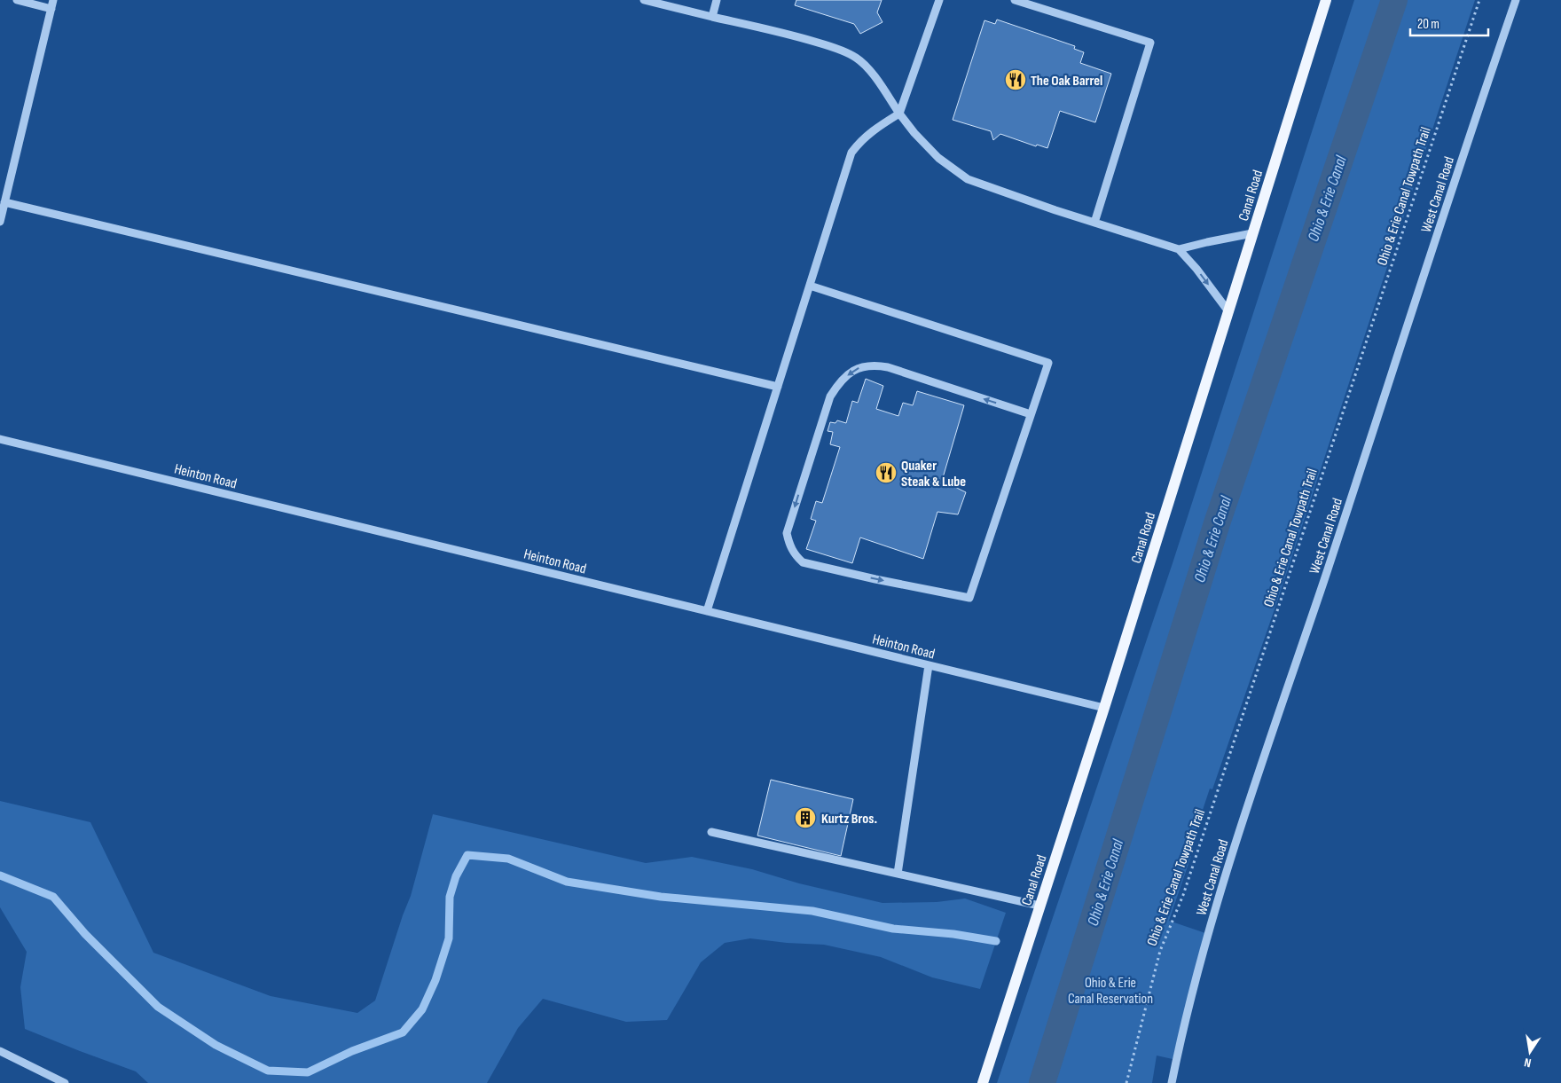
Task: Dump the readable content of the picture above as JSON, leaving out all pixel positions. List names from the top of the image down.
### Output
{
  "streets": {
    "main road": ["Canal Road"],
    "street": ["West Canal Road", "Heinton Road"],
    "path": ["Ohio & Erie Canal Towpath Trail"]
  },
  "crossings": [
    ["Canal Road", "Heinton Road"]
  ],
  "water": ["Ohio & Erie Canal"],
  "parks": ["Ohio & Erie Canal Reservation"],
  "places": {
    "restaurant": ["The Oak Barrel", "Quaker Steak & Lube"],
    "building": ["Kurtz Bros."]
  },
  "scale_bar": "20 m",
  "north": "bottom"
}
